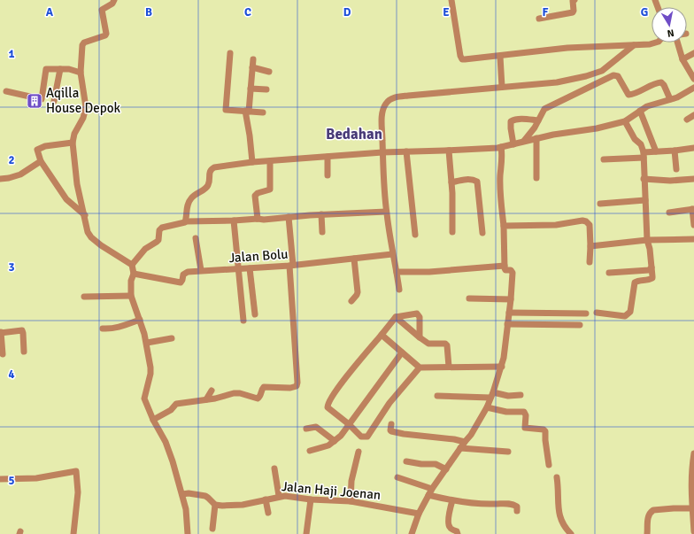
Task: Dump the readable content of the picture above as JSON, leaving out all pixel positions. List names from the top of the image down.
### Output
{
  "streets": {
    "street": ["Jalan Bolu", "Jalan Haji Joenan"]
  },
  "districts": ["Bedahan"],
  "places": {
    "building": ["Aqilla House Depok"]
  },
  "north": "bottom",
  "grid": {
    "columns": [
      "A",
      "B",
      "C",
      "D",
      "E",
      "F",
      "G"
    ],
    "rows": [
      "1",
      "2",
      "3",
      "4",
      "5"
    ]
  }
}
